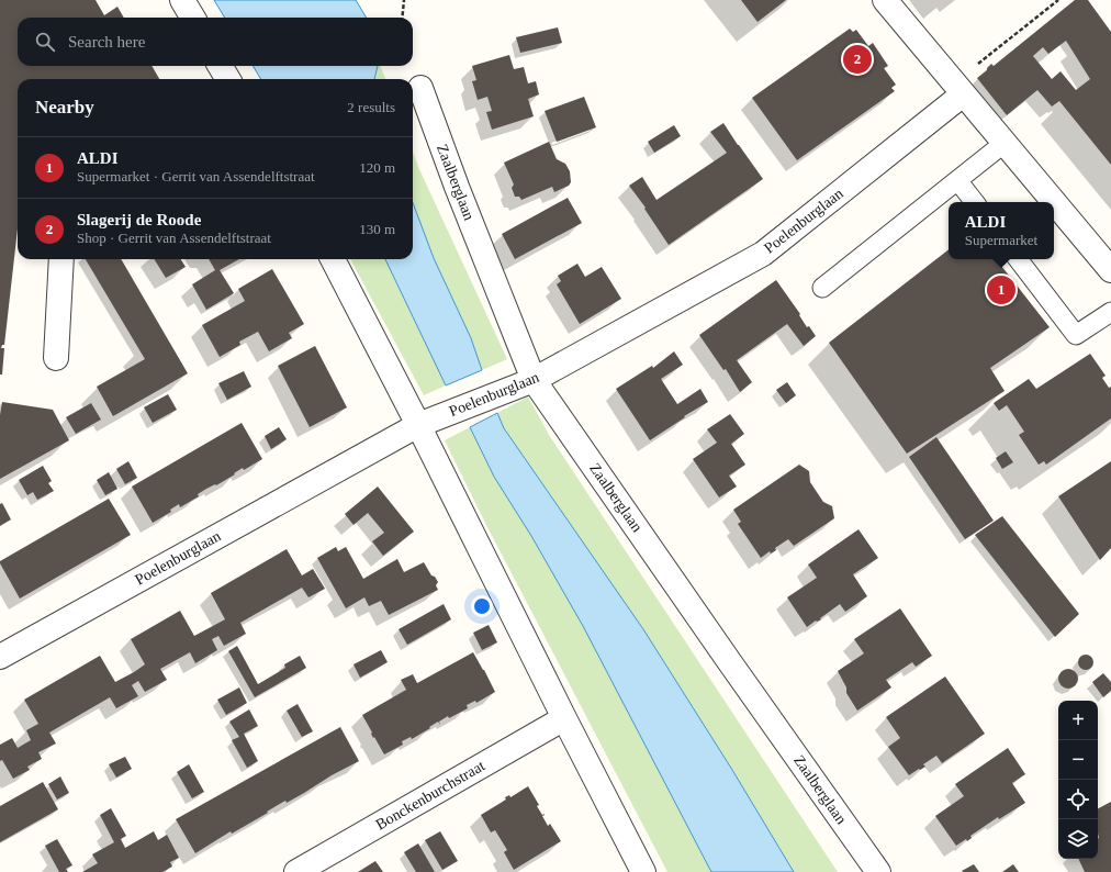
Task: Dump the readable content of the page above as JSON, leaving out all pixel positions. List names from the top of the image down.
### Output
{
  "streets": {
    "street": ["Zaalberglaan", "Poelenburglaan", "Bonckenburchstraat"]
  },
  "crossings": [
    ["Zaalberglaan", "Poelenburglaan"]
  ],
  "page": {
    "search": "Search here",
    "pins": ["2", "1"],
    "heading": ["Nearby", "2 results"],
    "list": [
      {
        "mark": "1",
        "name": "ALDI",
        "note": "Supermarket · Gerrit van Assendelftstraat",
        "value": "120 m"
      },
      {
        "mark": "2",
        "name": "Slagerij de Roode",
        "note": "Shop · Gerrit van Assendelftstraat",
        "value": "130 m"
      }
    ],
    "popup": ["ALDI", "Supermarket"],
    "map_buttons": ["+", "−"]
  }
}
